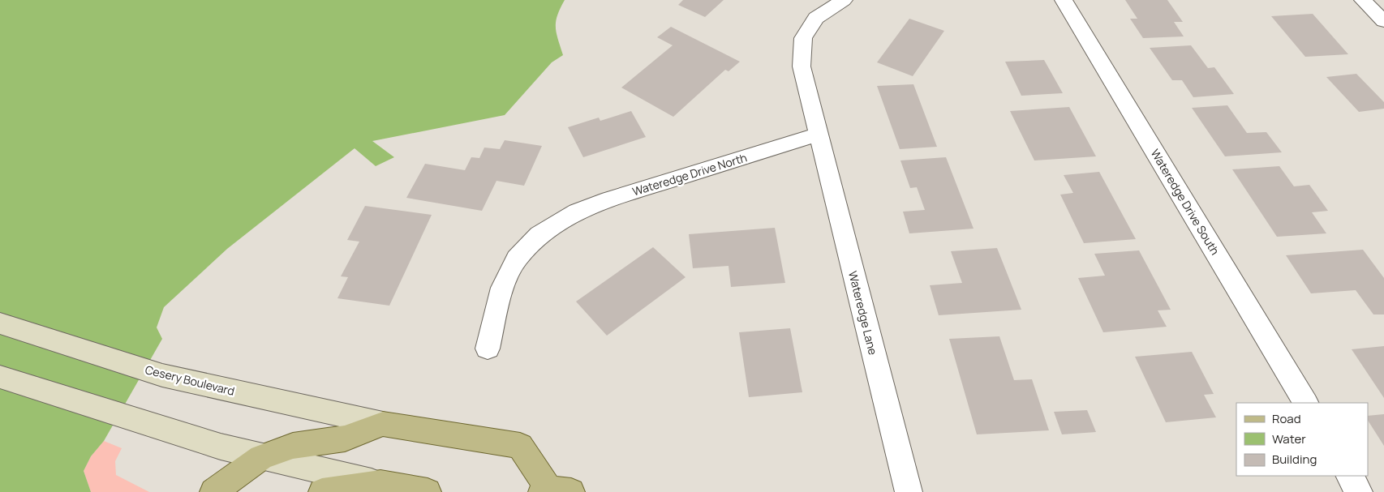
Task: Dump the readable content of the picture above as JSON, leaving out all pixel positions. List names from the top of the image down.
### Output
{
  "streets": {
    "main road": ["Cesery Boulevard"],
    "street": ["Wateredge Drive North", "Wateredge Drive South", "Wateredge Lane"]
  },
  "crossings": [
    ["Wateredge Drive North", "Wateredge Lane"]
  ],
  "legend": ["Road", "Water", "Building"]
}
